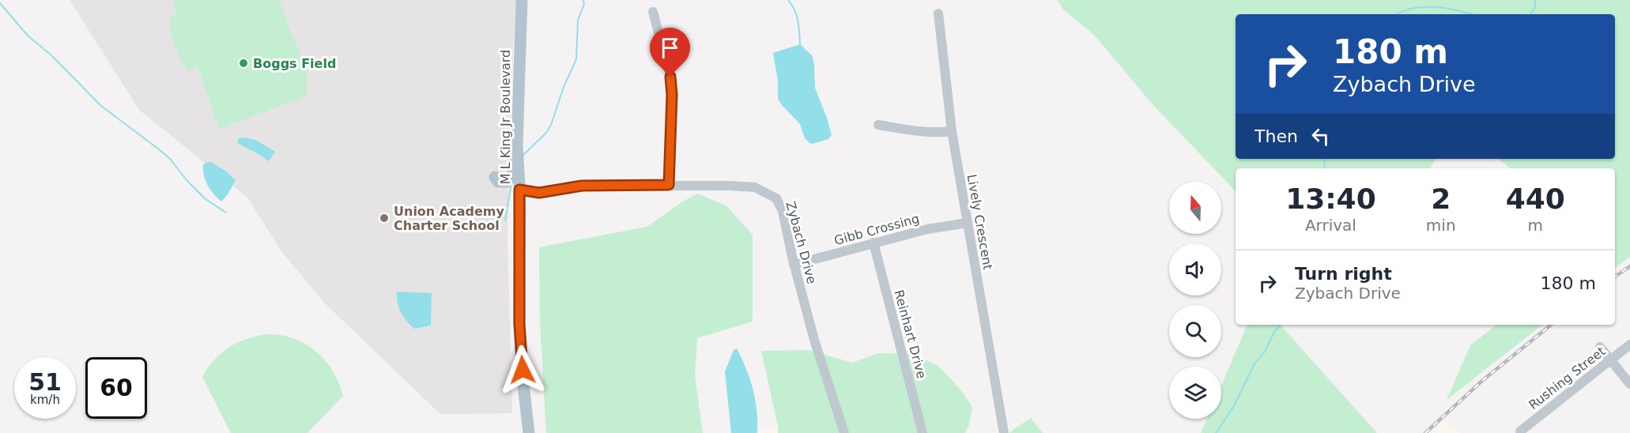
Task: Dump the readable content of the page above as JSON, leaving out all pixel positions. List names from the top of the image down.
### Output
{
  "streets": {
    "main road": ["M L King Jr Boulevard"],
    "street": [
      "Lively Crescent",
      "Gibb Crossing",
      "Zybach Drive",
      "Reinhart Drive",
      "Rushing Street"
    ]
  },
  "crossings": [
    ["M L King Jr Boulevard", "Zybach Drive"],
    ["Lively Crescent", "Gibb Crossing"],
    ["Gibb Crossing", "Zybach Drive"],
    ["Gibb Crossing", "Reinhart Drive"]
  ],
  "places": ["Boggs Field", "Union Academy Charter School"],
  "north": "top",
  "page": {
    "turn": ["180 m", "Zybach Drive"],
    "then": "Then",
    "eta": [
      "13:40",
      "Arrival",
      "2",
      "min",
      "440",
      "m"
    ],
    "list": [
      {
        "name": "Turn right",
        "note": "Zybach Drive",
        "value": "180 m"
      }
    ],
    "speed": "51 km/h",
    "limit": "60"
  }
}
